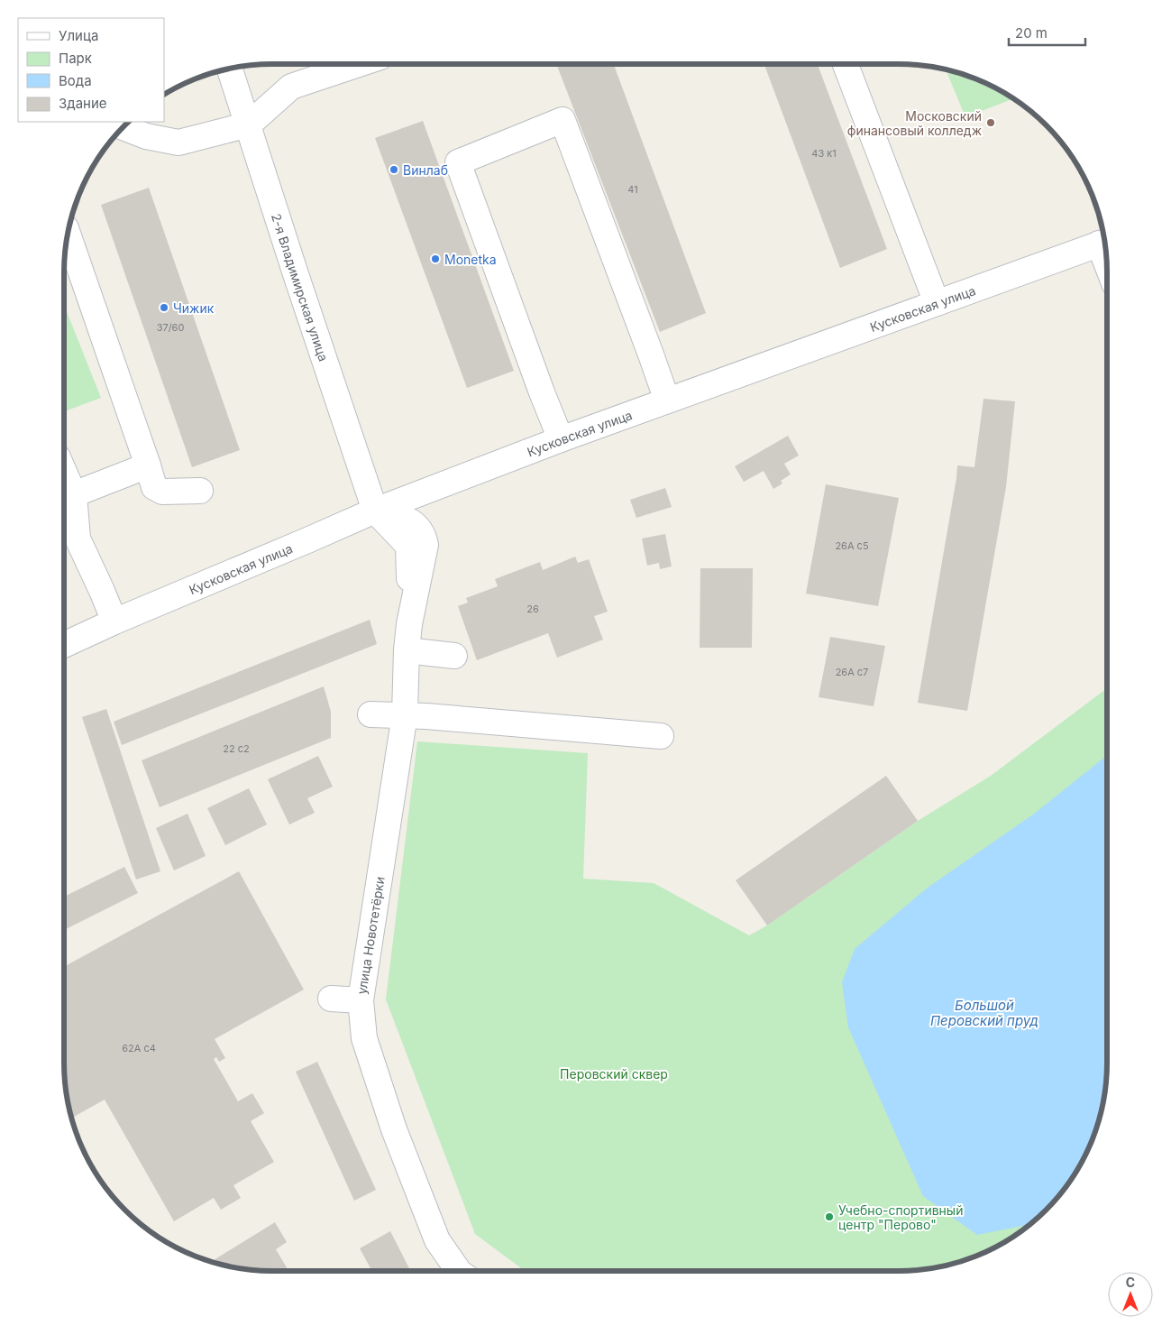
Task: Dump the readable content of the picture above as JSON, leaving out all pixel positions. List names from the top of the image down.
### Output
{
  "streets": {
    "street": ["2-я Владимирская улица", "Кусковская улица", "улица Новотетёрки"]
  },
  "crossings": [
    ["2-я Владимирская улица", "Кусковская улица"],
    ["2-я Владимирская улица", "улица Новотетёрки"],
    ["Кусковская улица", "улица Новотетёрки"]
  ],
  "water": ["Большой Перовский пруд"],
  "parks": ["Перовский сквер"],
  "places": [
    "Московский финансовый колледж",
    "Винлаб",
    "Monetka",
    "Чижик",
    "Учебно-спортивный центр \"Перово\""
  ],
  "house_numbers": [
    "43 к1",
    "41",
    "37/60",
    "26А с5",
    "26",
    "26А с7",
    "22 с2",
    "62А с4"
  ],
  "legend": [
    "Улица",
    "Парк",
    "Вода",
    "Здание"
  ],
  "scale_bar": "20 m",
  "north": "top"
}
